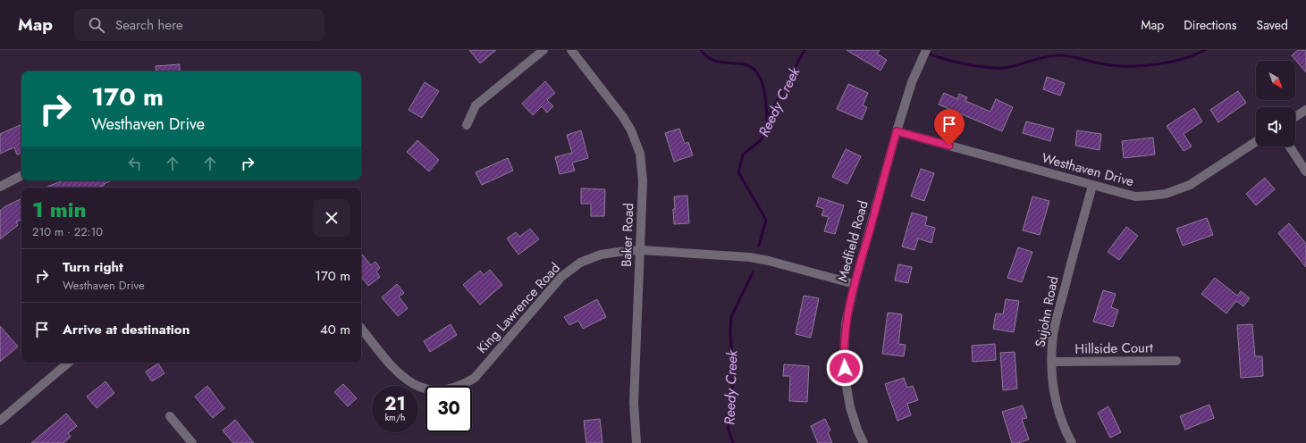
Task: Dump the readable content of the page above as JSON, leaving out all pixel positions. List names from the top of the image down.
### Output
{
  "streets": {
    "street": [
      "Westhaven Drive",
      "Baker Road",
      "Medfield Road",
      "King Lawrence Road",
      "Sujohn Road",
      "Hillside Court"
    ]
  },
  "crossings": [
    ["Westhaven Drive", "Medfield Road"],
    ["Westhaven Drive", "Sujohn Road"],
    ["Baker Road", "King Lawrence Road"],
    ["Medfield Road", "King Lawrence Road"],
    ["Sujohn Road", "Hillside Court"]
  ],
  "water": ["Reedy Creek"],
  "north": "bottom right",
  "page": {
    "header": "Map",
    "search": "Search here",
    "nav": ["Map", "Directions", "Saved"],
    "turn": ["170 m", "Westhaven Drive"],
    "heading": ["1 min", "210 m · 22:10"],
    "list": [
      {
        "name": "Turn right",
        "note": "Westhaven Drive",
        "value": "170 m"
      },
      {
        "name": "Arrive at destination",
        "value": "40 m"
      }
    ],
    "speed": "21 km/h",
    "limit": "30"
  }
}
